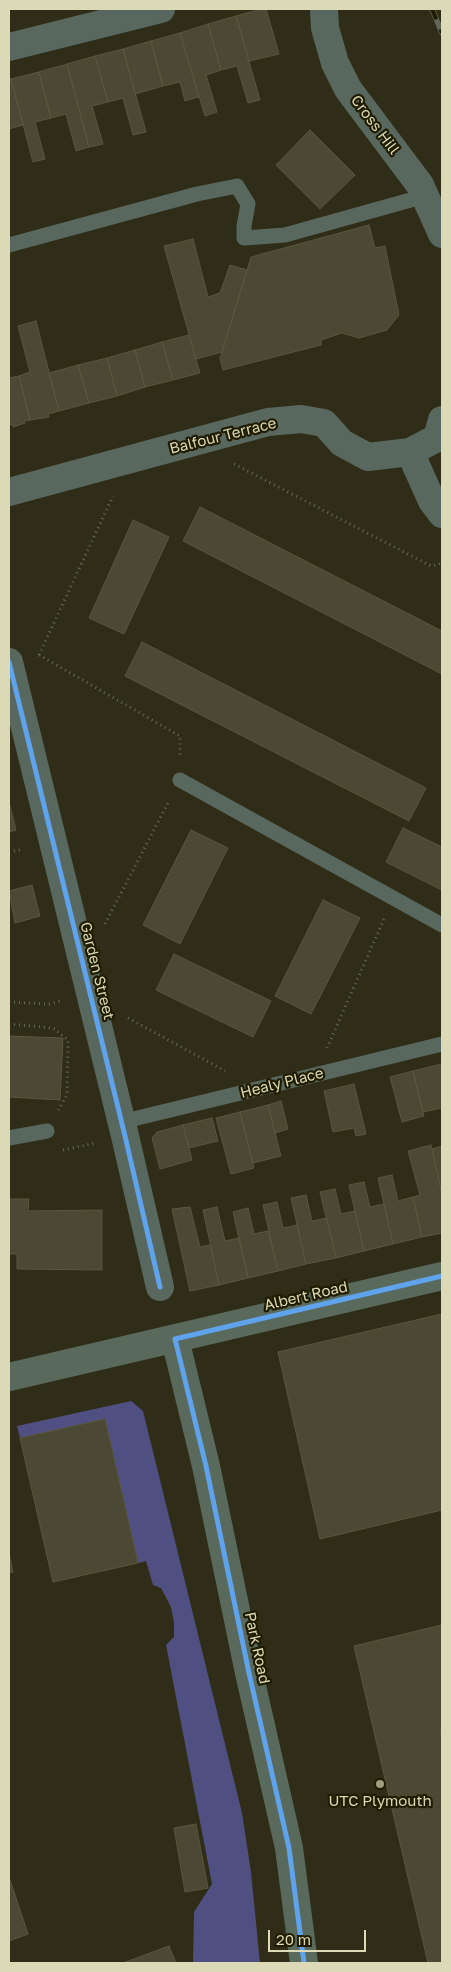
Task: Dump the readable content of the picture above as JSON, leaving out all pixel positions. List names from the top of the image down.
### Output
{
  "streets": {
    "main road": ["Albert Road", "Park Road"],
    "street": ["Cross Hill", "Balfour Terrace", "Garden Street"],
    "lane": ["Healy Place"]
  },
  "crossings": [
    ["Garden Street", "Healy Place"],
    ["Albert Road", "Park Road"]
  ],
  "places": ["UTC Plymouth"],
  "scale_bar": "20 m"
}
